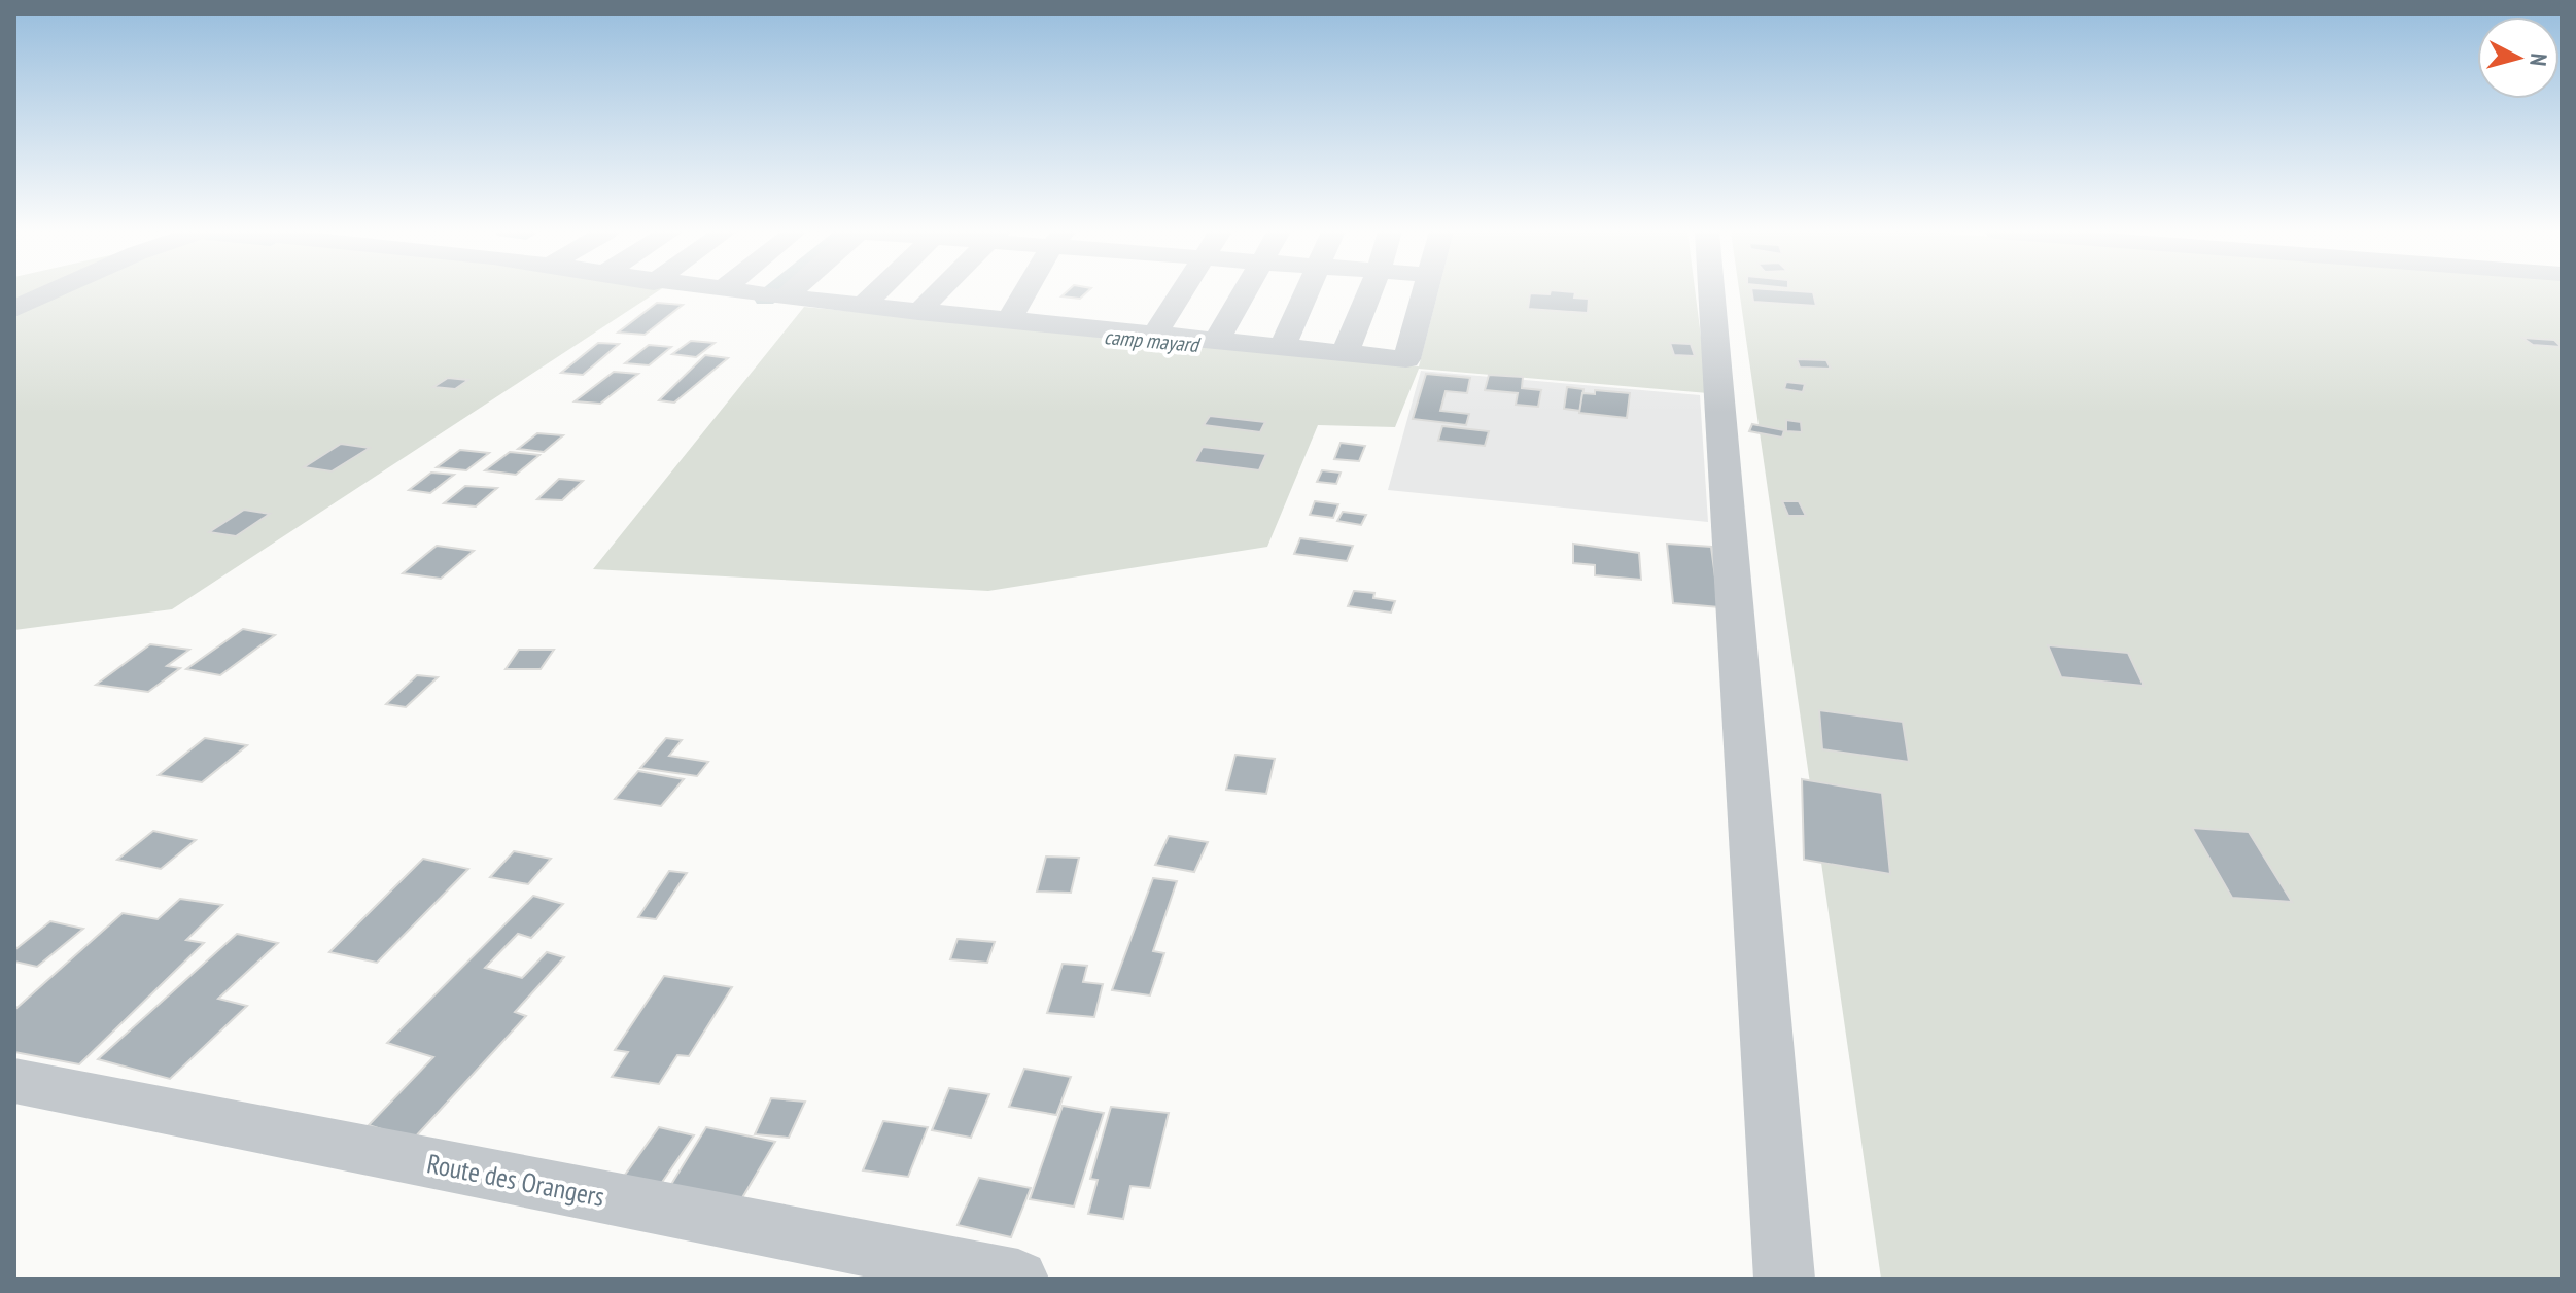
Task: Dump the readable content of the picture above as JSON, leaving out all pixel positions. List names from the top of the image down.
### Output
{
  "streets": {
    "street": ["Route des Orangers"]
  },
  "water": ["camp mayard"],
  "north": "right"
}
